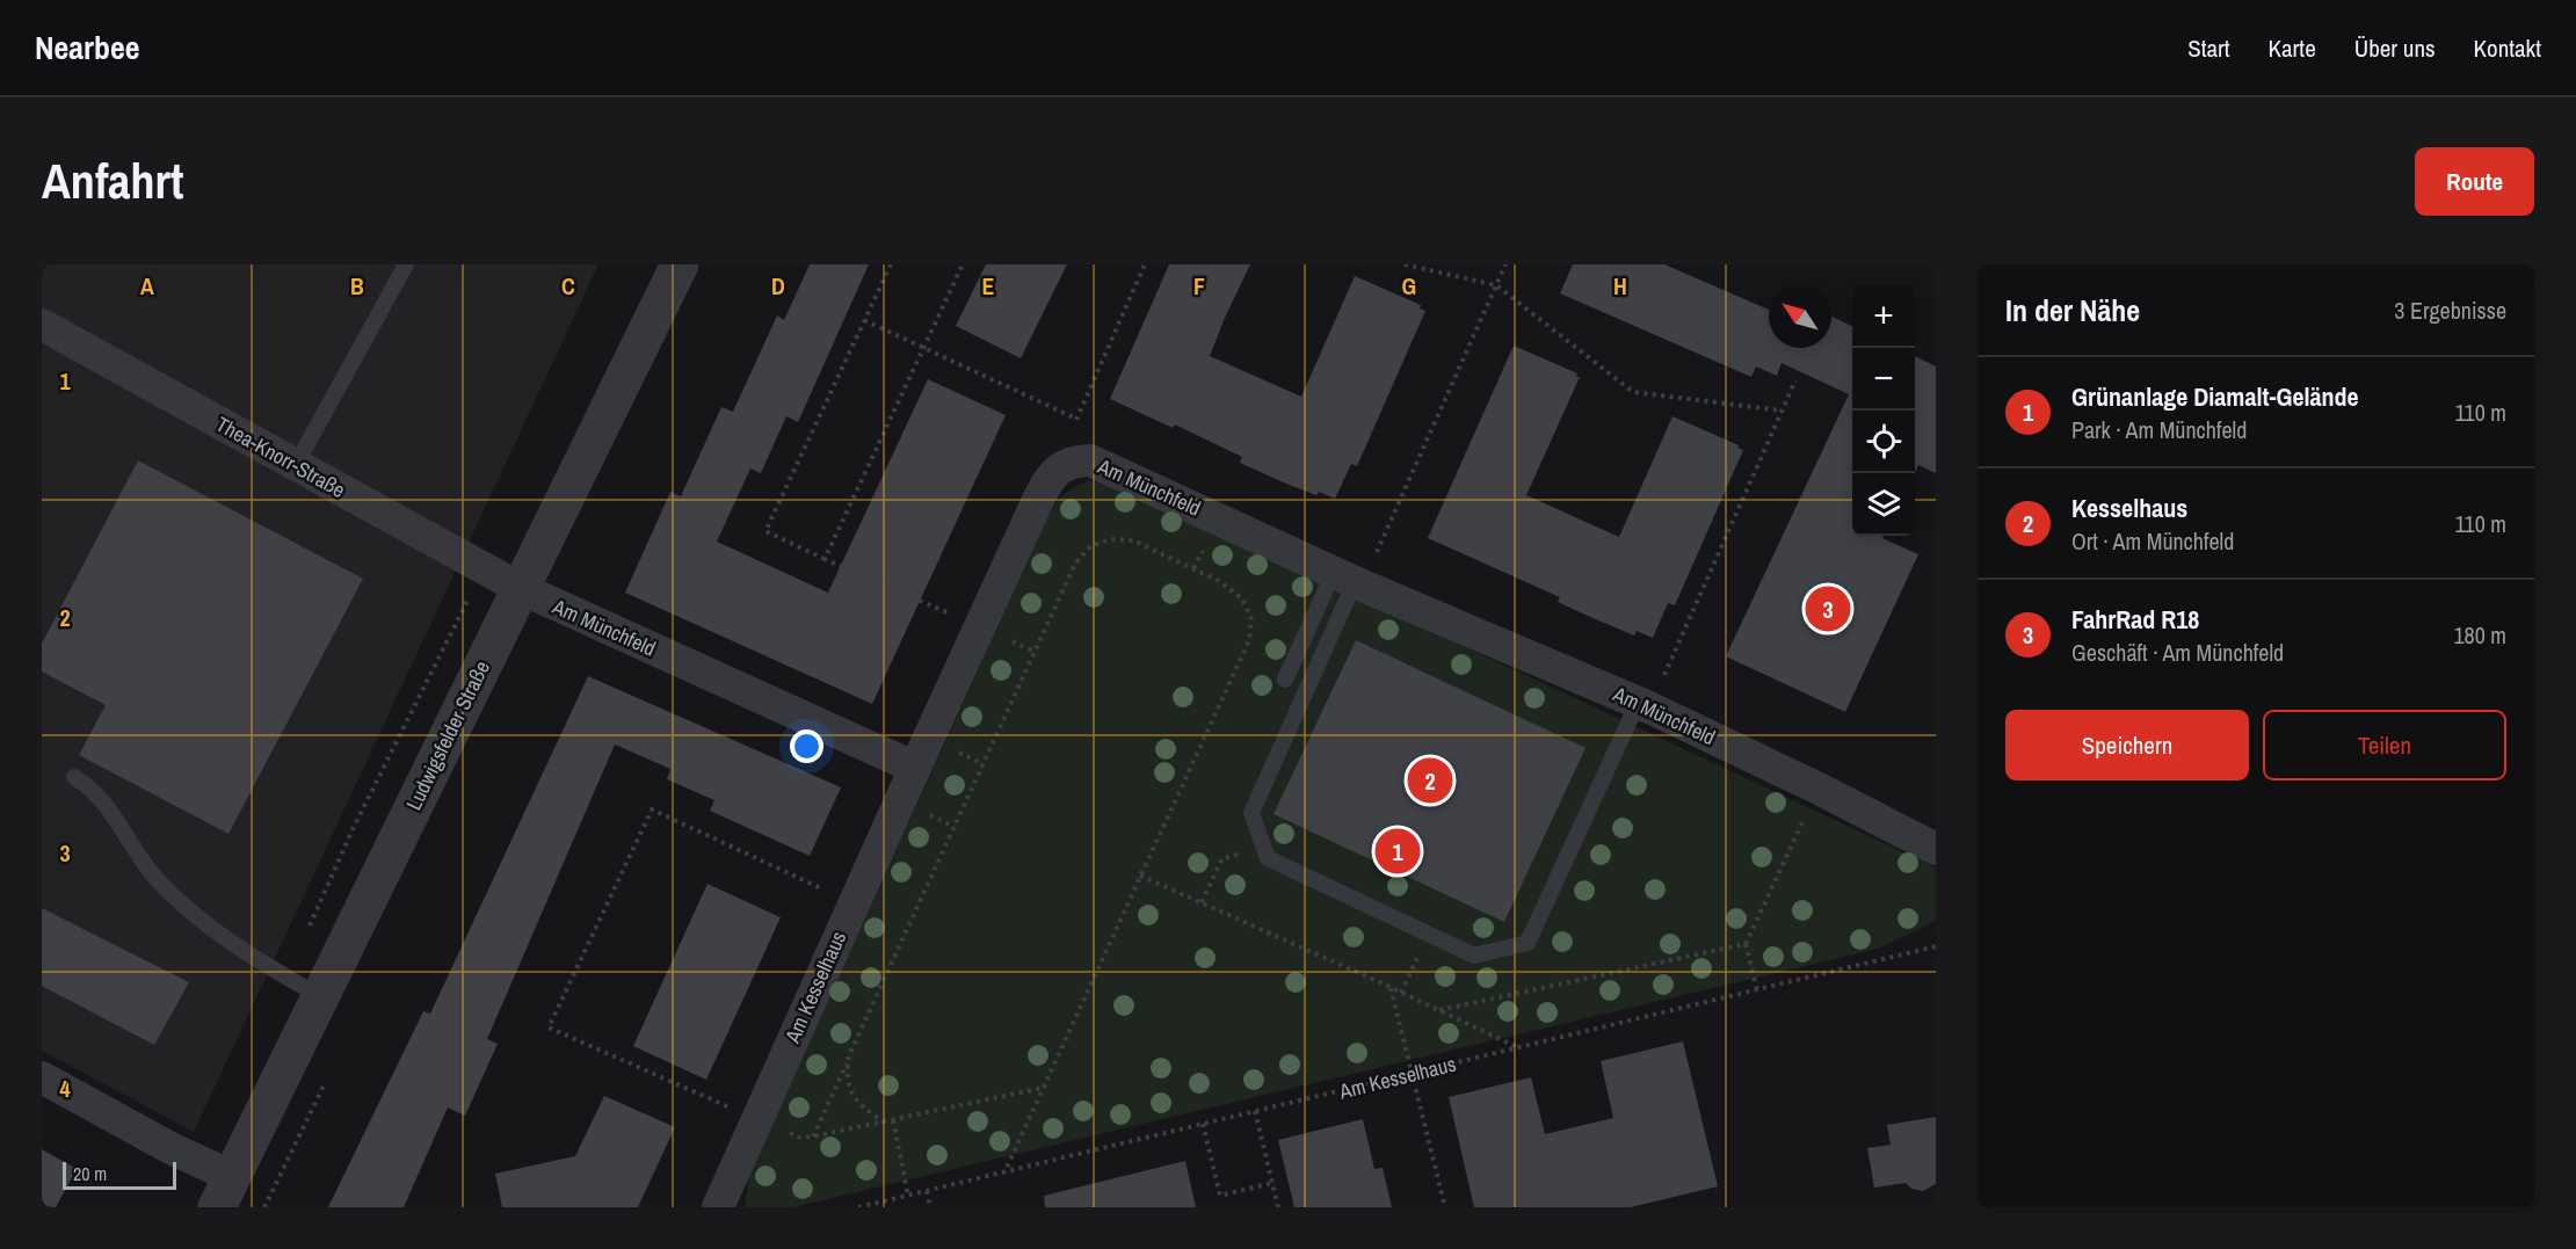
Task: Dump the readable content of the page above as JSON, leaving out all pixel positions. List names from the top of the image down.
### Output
{
  "streets": {
    "street": [
      "Thea-Knorr-Straße",
      "Am Münchfeld",
      "Ludwigsfelder Straße",
      "Am Kesselhaus"
    ]
  },
  "crossings": [
    ["Thea-Knorr-Straße", "Am Münchfeld"],
    ["Thea-Knorr-Straße", "Ludwigsfelder Straße"],
    ["Am Münchfeld", "Ludwigsfelder Straße"],
    ["Am Münchfeld", "Am Kesselhaus"]
  ],
  "scale_bar": "20 m",
  "north": "top left",
  "page": {
    "header": "Nearbee",
    "nav": [
      "Start",
      "Karte",
      "Über uns",
      "Kontakt"
    ],
    "buttons": [
      "Route",
      ["Speichern", "Teilen"]
    ],
    "title": "Anfahrt",
    "heading": ["In der Nähe", "3 Ergebnisse"],
    "map_buttons": ["+", "−"],
    "list": [
      {
        "mark": "1",
        "name": "Grünanlage Diamalt-Gelände",
        "note": "Park · Am Münchfeld",
        "value": "110 m"
      },
      {
        "mark": "2",
        "name": "Kesselhaus",
        "note": "Ort · Am Münchfeld",
        "value": "110 m"
      },
      {
        "mark": "3",
        "name": "FahrRad R18",
        "note": "Geschäft · Am Münchfeld",
        "value": "180 m"
      }
    ],
    "pins": ["3", "2", "1"],
    "scale": "20 m"
  },
  "grid": {
    "columns": [
      "A",
      "B",
      "C",
      "D",
      "E",
      "F",
      "G",
      "H"
    ],
    "rows": [
      "1",
      "2",
      "3",
      "4"
    ]
  }
}
